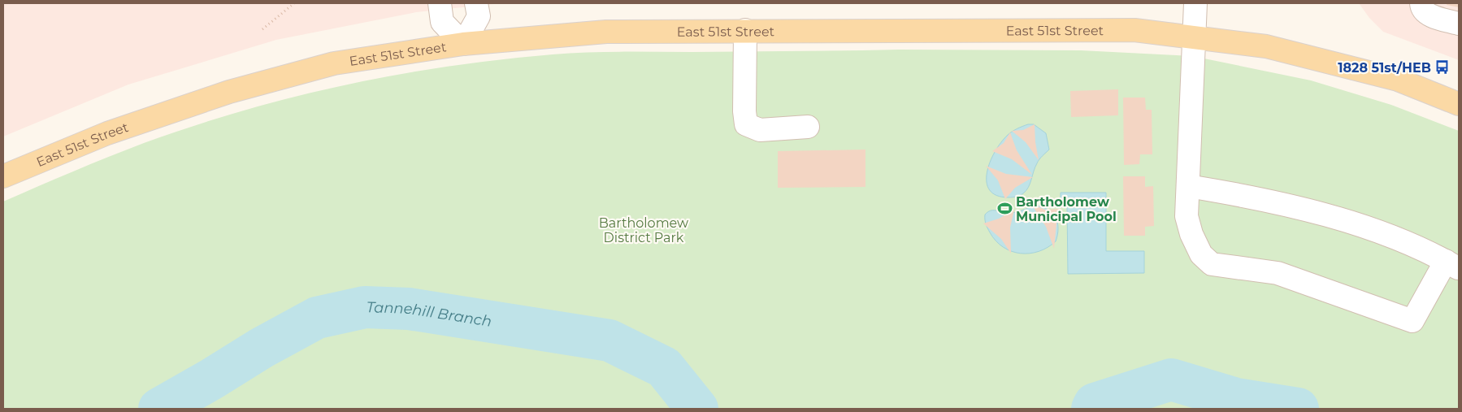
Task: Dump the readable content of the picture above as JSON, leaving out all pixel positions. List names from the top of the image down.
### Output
{
  "streets": {
    "main road": ["East 51st Street"]
  },
  "water": ["Tannehill Branch"],
  "parks": ["Bartholomew District Park"],
  "places": {
    "bus stop": ["1828 51st/HEB"],
    "sports": ["Bartholomew Municipal Pool"]
  }
}
